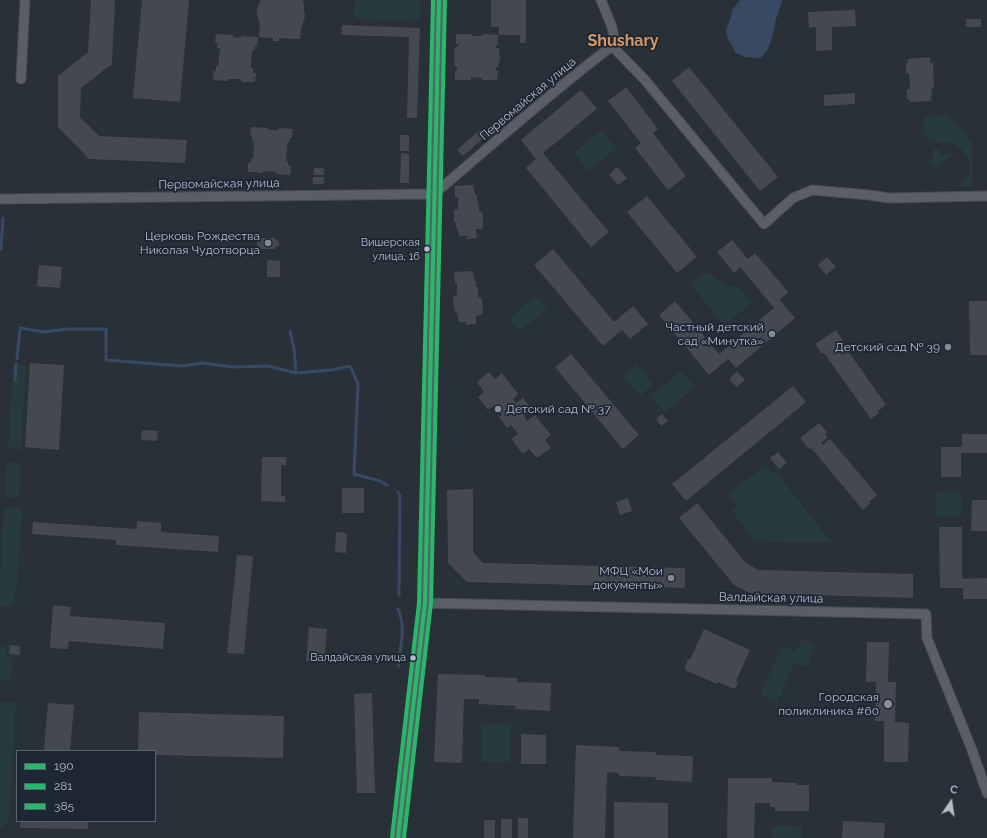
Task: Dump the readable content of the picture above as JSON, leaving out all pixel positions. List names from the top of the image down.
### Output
{
  "streets": {
    "street": ["Первомайская улица", "Валдайская улица"]
  },
  "districts": ["Shushary"],
  "places": [
    "Церковь Рождества Николая Чудотворца",
    "Вишерская улица, 16",
    "Частный детский сад «Минутка»",
    "Детский сад № 39",
    "Детский сад № 37",
    "МФЦ «Мои документы»",
    "Валдайская улица",
    "Городская поликлиника #60"
  ],
  "lines": ["transit line 190", "transit line 281", "transit line 385"],
  "legend": ["190", "281", "385"],
  "north": "top"
}
